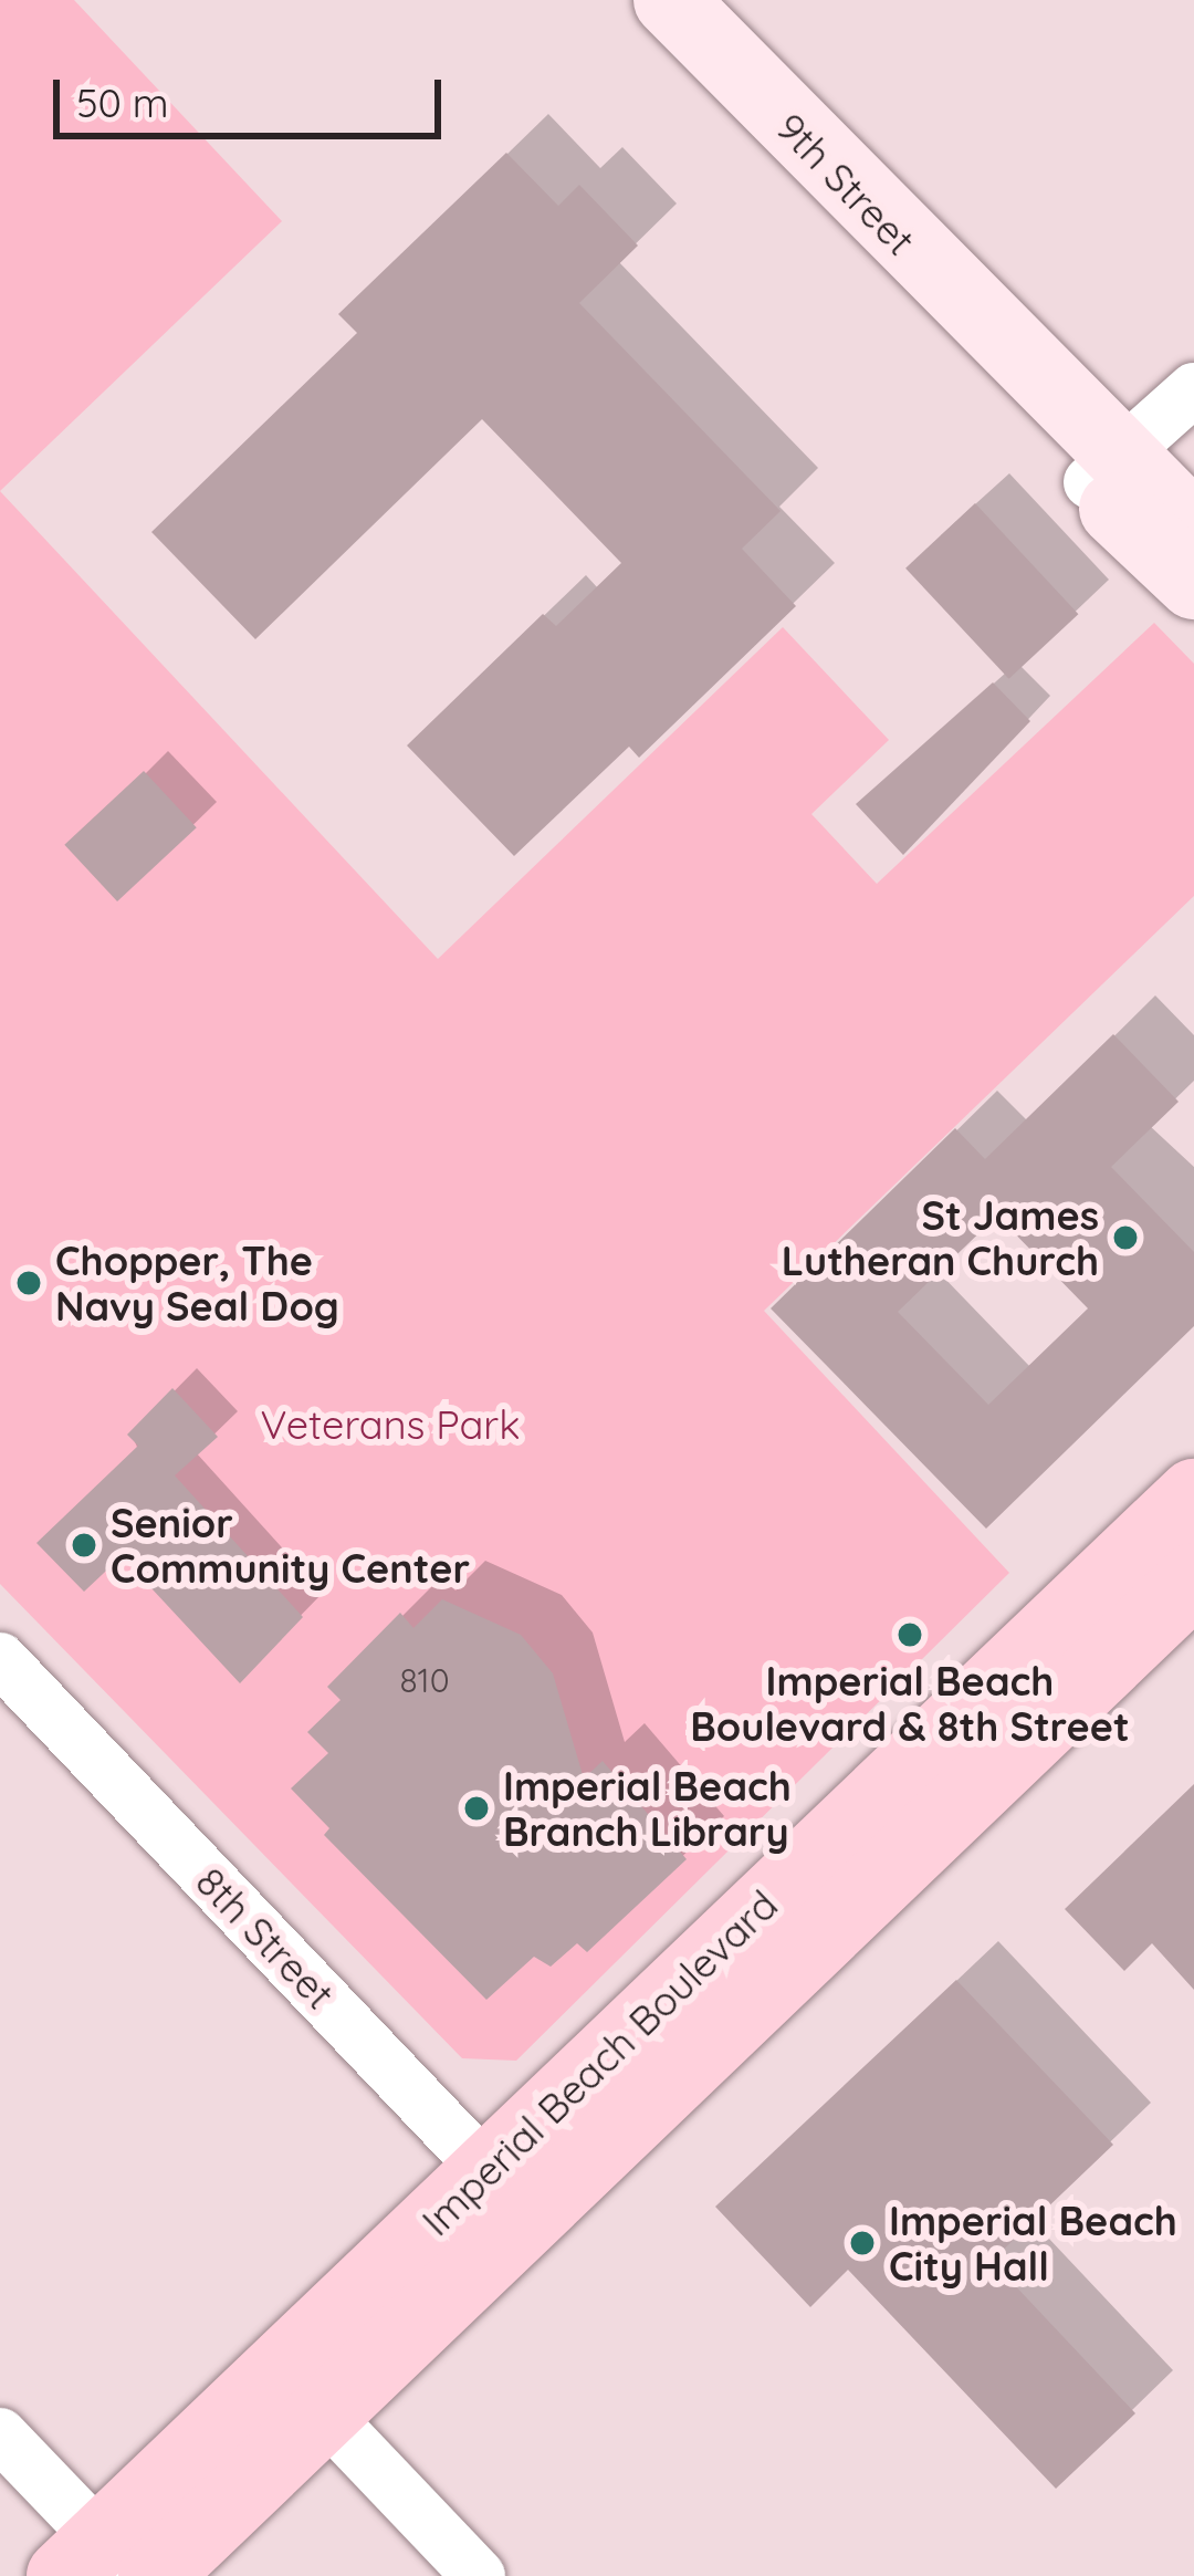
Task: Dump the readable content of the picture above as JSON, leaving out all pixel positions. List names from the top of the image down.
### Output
{
  "streets": {
    "main road": ["9th Street", "Imperial Beach Boulevard"],
    "street": ["8th Street"]
  },
  "crossings": [
    ["8th Street", "Imperial Beach Boulevard"]
  ],
  "parks": ["Veterans Park"],
  "places": [
    "St James Lutheran Church",
    "Chopper, The Navy Seal Dog",
    "Senior Community Center",
    "Imperial Beach Boulevard & 8th Street",
    "Imperial Beach Branch Library",
    "Imperial Beach City Hall"
  ],
  "house_numbers": ["810"],
  "scale_bar": "50 m"
}
